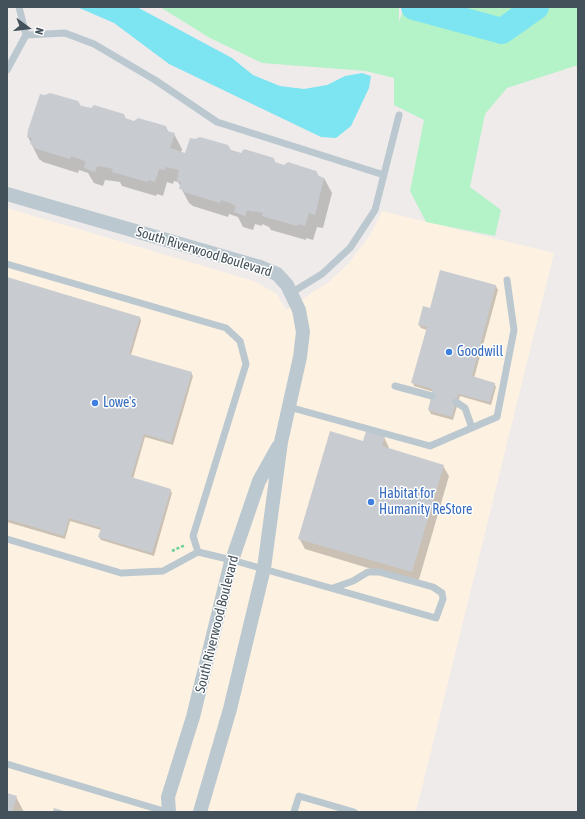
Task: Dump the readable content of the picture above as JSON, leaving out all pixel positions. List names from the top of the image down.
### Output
{
  "streets": {
    "street": ["South Riverwood Boulevard"]
  },
  "places": ["Goodwill", "Lowe's", "Habitat for Humanity ReStore"],
  "north": "right"
}
